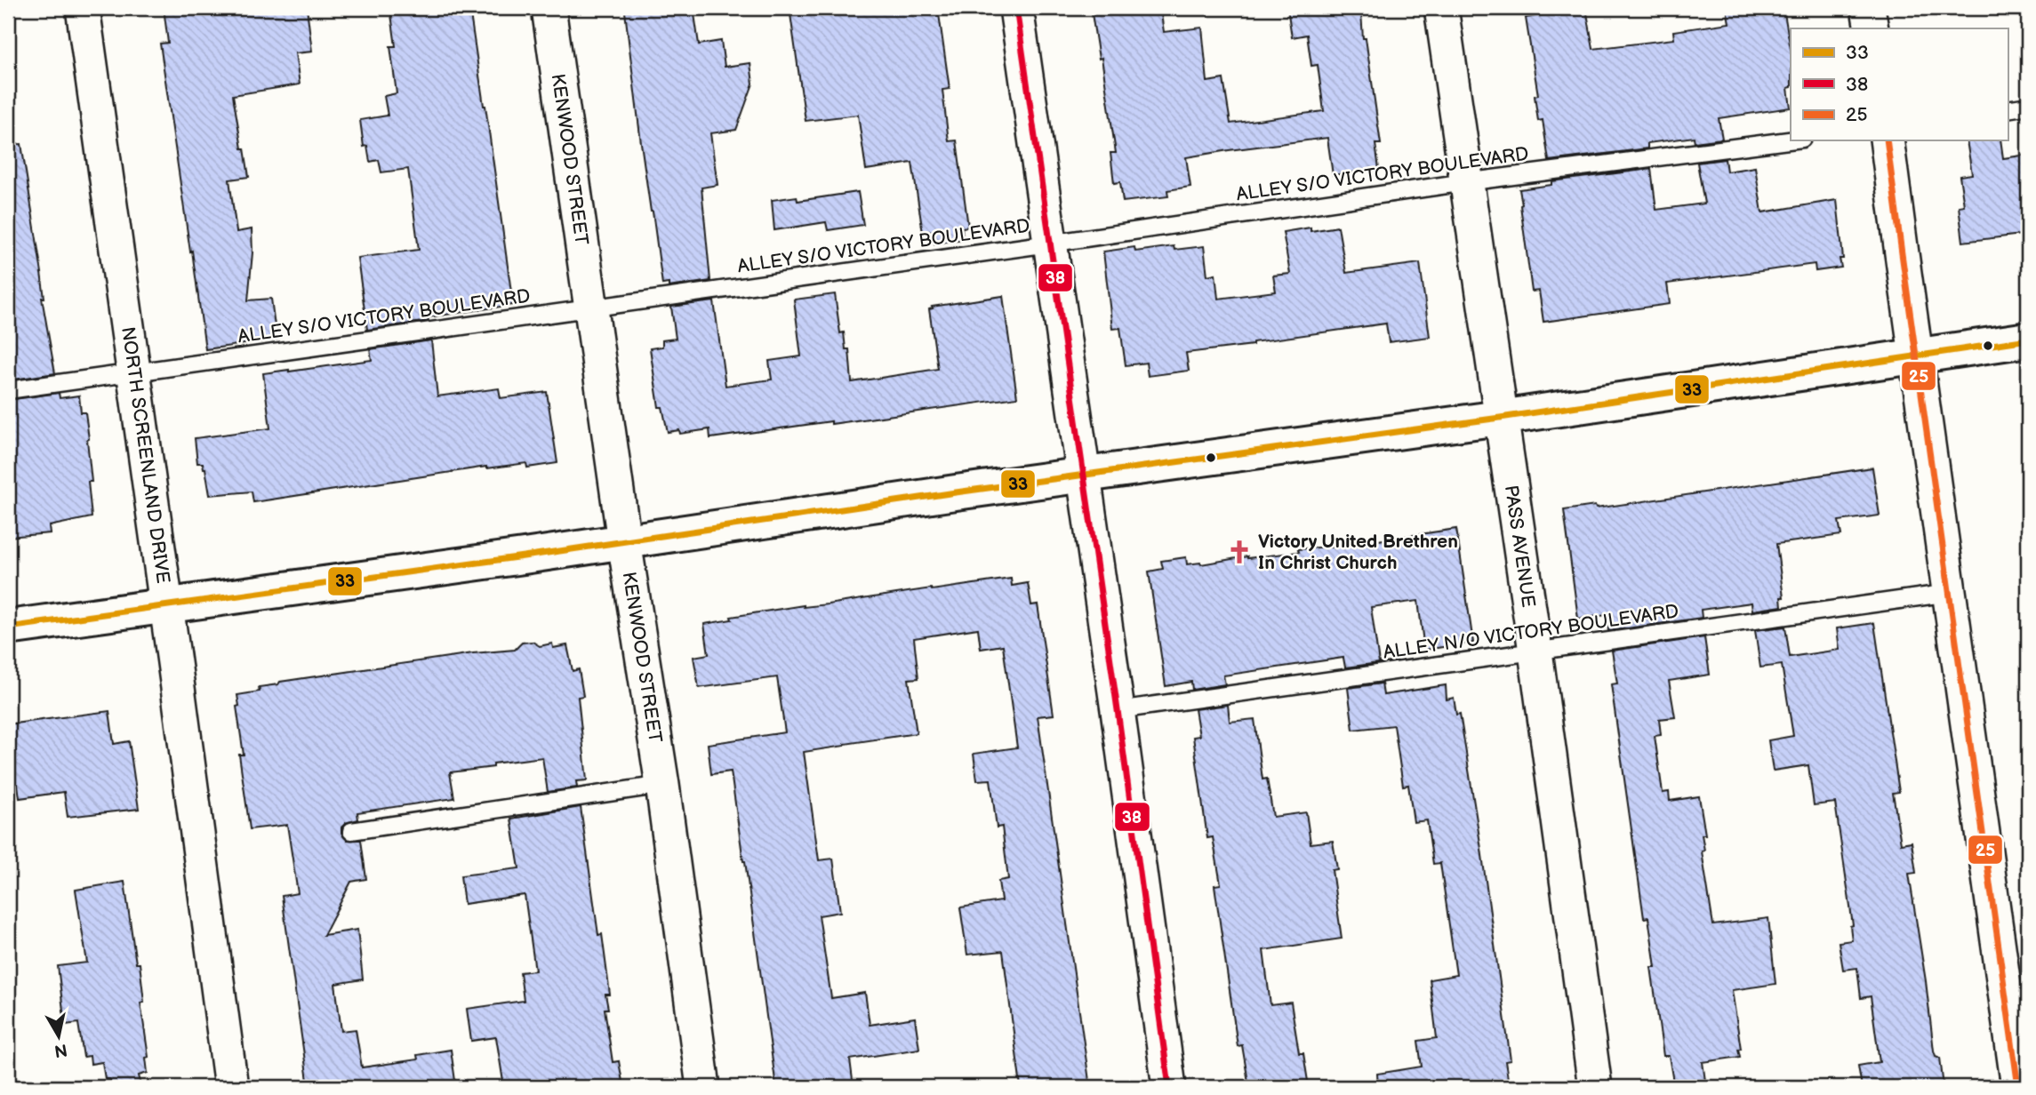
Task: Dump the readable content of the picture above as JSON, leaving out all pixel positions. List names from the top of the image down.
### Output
{
  "streets": {
    "street": ["KENWOOD STREET", "NORTH SCREENLAND DRIVE", "PASS AVENUE"],
    "lane": ["ALLEY S/O VICTORY BOULEVARD", "ALLEY N/O VICTORY BOULEVARD"]
  },
  "crossings": [
    ["KENWOOD STREET", "ALLEY S/O VICTORY BOULEVARD"],
    ["ALLEY S/O VICTORY BOULEVARD", "NORTH SCREENLAND DRIVE"],
    ["ALLEY S/O VICTORY BOULEVARD", "PASS AVENUE"],
    ["PASS AVENUE", "ALLEY N/O VICTORY BOULEVARD"]
  ],
  "places": {
    "church": ["Victory United Brethren In Christ Church"]
  },
  "lines": ["transit line 38", "transit line 25", "transit line 33"],
  "legend": ["33", "38", "25"],
  "north": "bottom"
}
